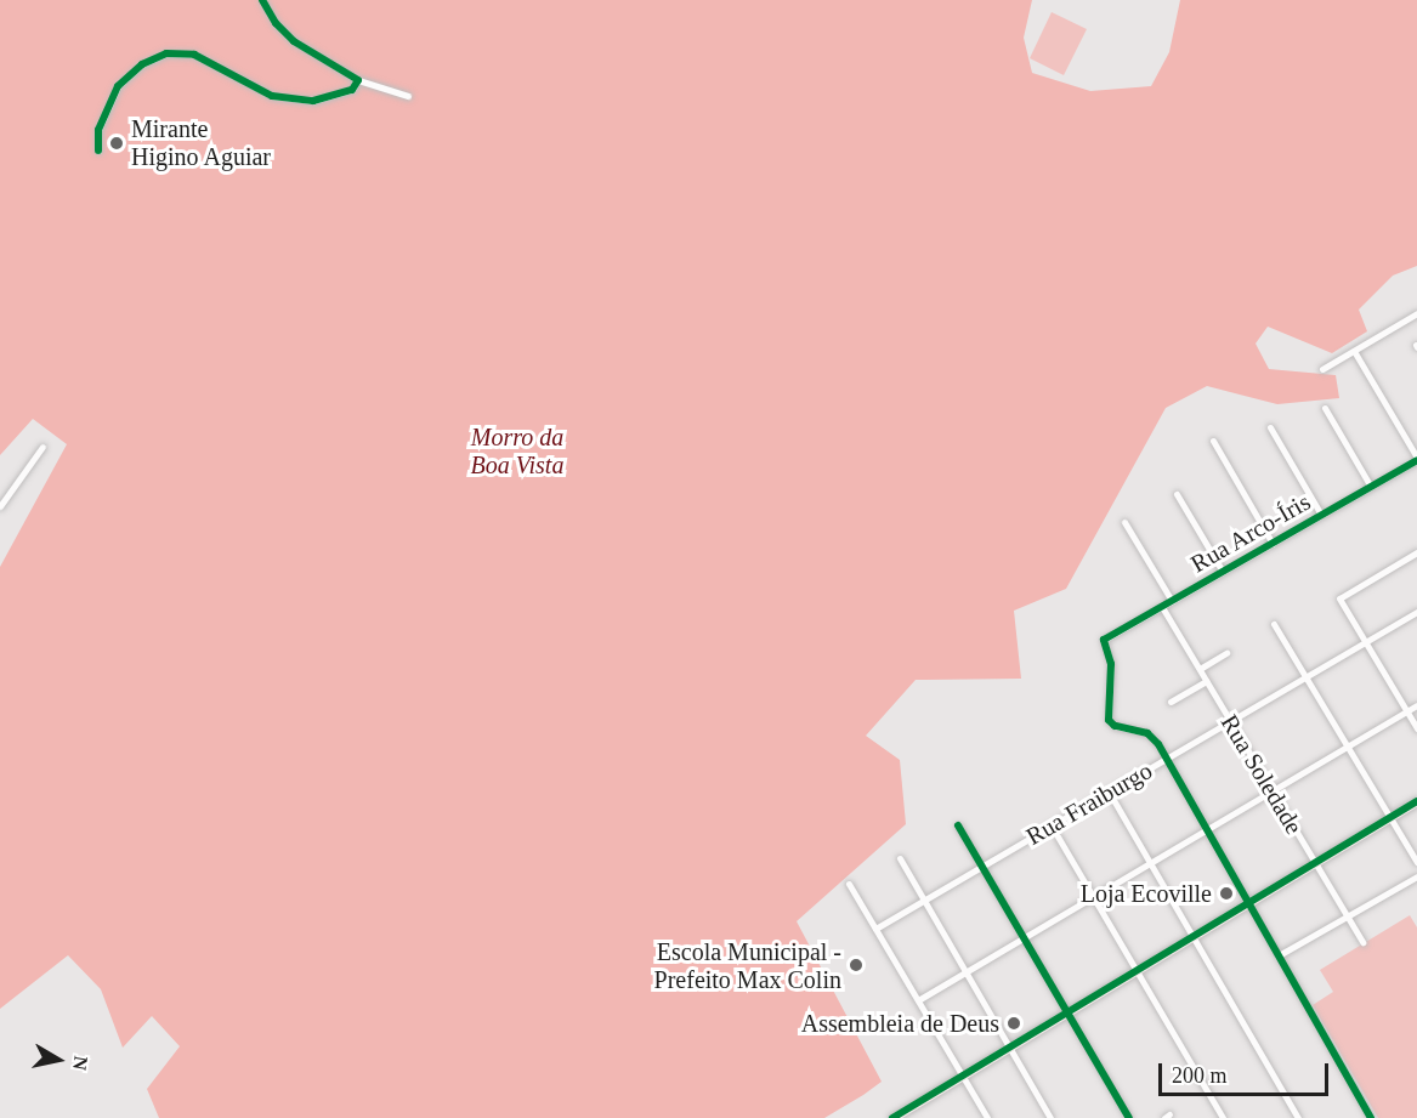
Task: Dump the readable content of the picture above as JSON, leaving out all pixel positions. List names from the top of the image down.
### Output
{
  "streets": {
    "street": ["Rua Arco-Íris", "Rua Soledade", "Rua Fraiburgo"]
  },
  "crossings": [
    ["Rua Arco-Íris", "Rua Soledade"],
    ["Rua Arco-Íris", "Rua Fraiburgo"],
    ["Rua Soledade", "Rua Fraiburgo"]
  ],
  "parks": ["Morro da Boa Vista"],
  "places": [
    "Mirante Higino Aguiar",
    "Loja Ecoville",
    "Escola Municipal - Prefeito Max Colin",
    "Assembleia de Deus"
  ],
  "scale_bar": "200 m",
  "north": "right"
}
